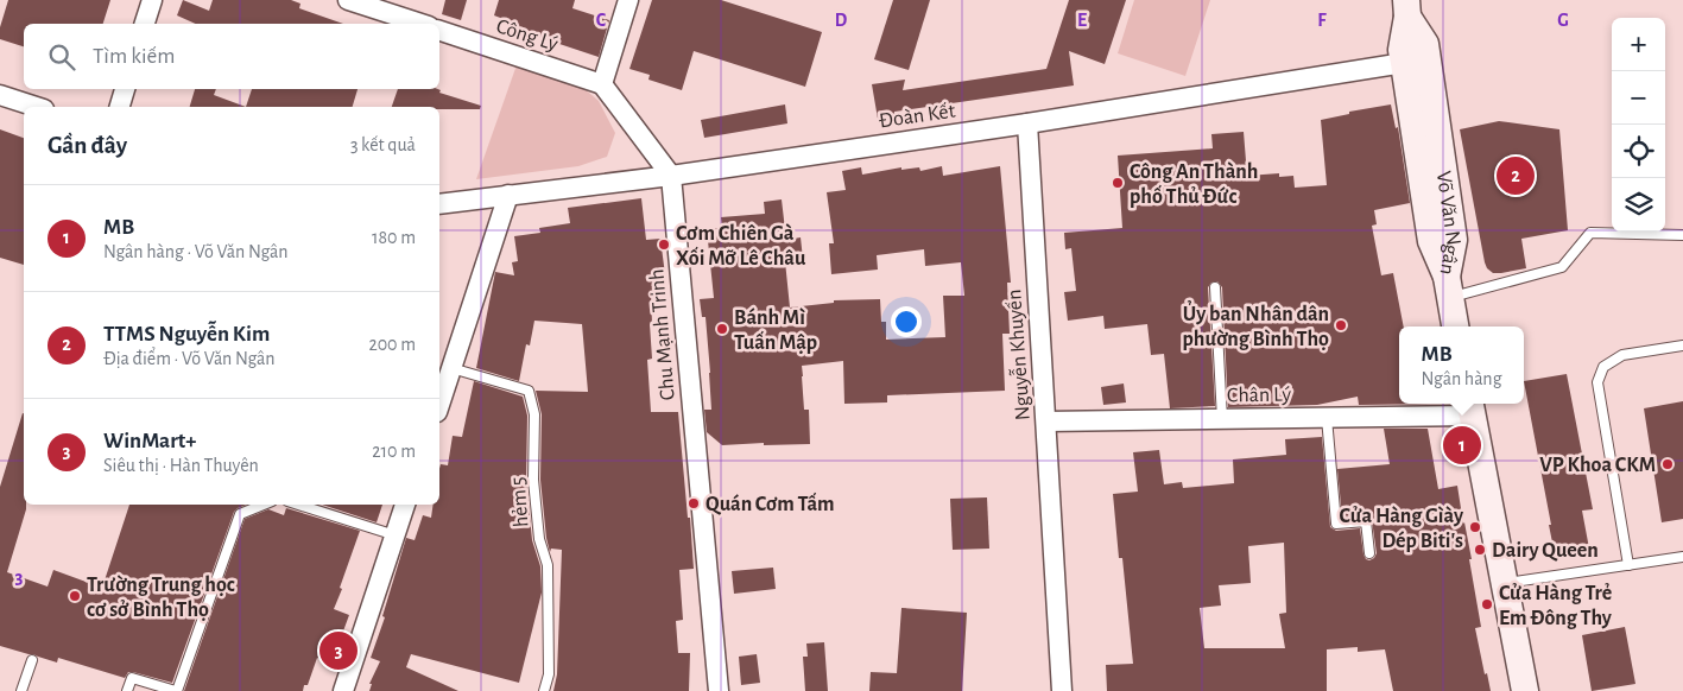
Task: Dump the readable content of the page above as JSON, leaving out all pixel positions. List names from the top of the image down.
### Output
{
  "streets": {
    "main road": ["Võ Văn Ngân"],
    "street": [
      "Công Lý",
      "Đoàn Kết",
      "Chu Mạnh Trinh",
      "Nguyễn Khuyến",
      "Chân Lý"
    ],
    "lane": ["hẻm 5"]
  },
  "crossings": [
    ["Đoàn Kết", "Võ Văn Ngân"],
    ["Đoàn Kết", "Chu Mạnh Trinh"],
    ["Đoàn Kết", "Nguyễn Khuyến"],
    ["Nguyễn Khuyến", "Chân Lý"]
  ],
  "places": [
    "Công An Thành phố Thủ Đức",
    "Cơm Chiên Gà Xối Mỡ Lê Châu",
    "Ủy ban Nhân dân phường Bình Thọ",
    "Bánh Mì Tuấn Mập",
    "VP Khoa CKM",
    "Quán Cơm Tấm",
    "Cửa Hàng Gìày Dép Biti's",
    "Dairy Queen",
    "Trường Trung học cơ sở Bình Thọ",
    "Cửa Hàng Trẻ Em Đông Thy"
  ],
  "page": {
    "map_buttons": ["+", "−"],
    "search": "Tìm kiếm",
    "heading": ["Gần đây", "3 kết quả"],
    "pins": ["2", "1", "3"],
    "list": [
      {
        "mark": "1",
        "name": "MB",
        "note": "Ngân hàng · Võ Văn Ngân",
        "value": "180 m"
      },
      {
        "mark": "2",
        "name": "TTMS Nguyễn Kim",
        "note": "Địa điểm · Võ Văn Ngân",
        "value": "200 m"
      },
      {
        "mark": "3",
        "name": "WinMart+",
        "note": "Siêu thị · Hàn Thuyên",
        "value": "210 m"
      }
    ],
    "popup": ["MB", "Ngân hàng"]
  },
  "grid": {
    "columns": [
      "C",
      "D",
      "E",
      "F",
      "G"
    ],
    "rows": ["3"]
  }
}
